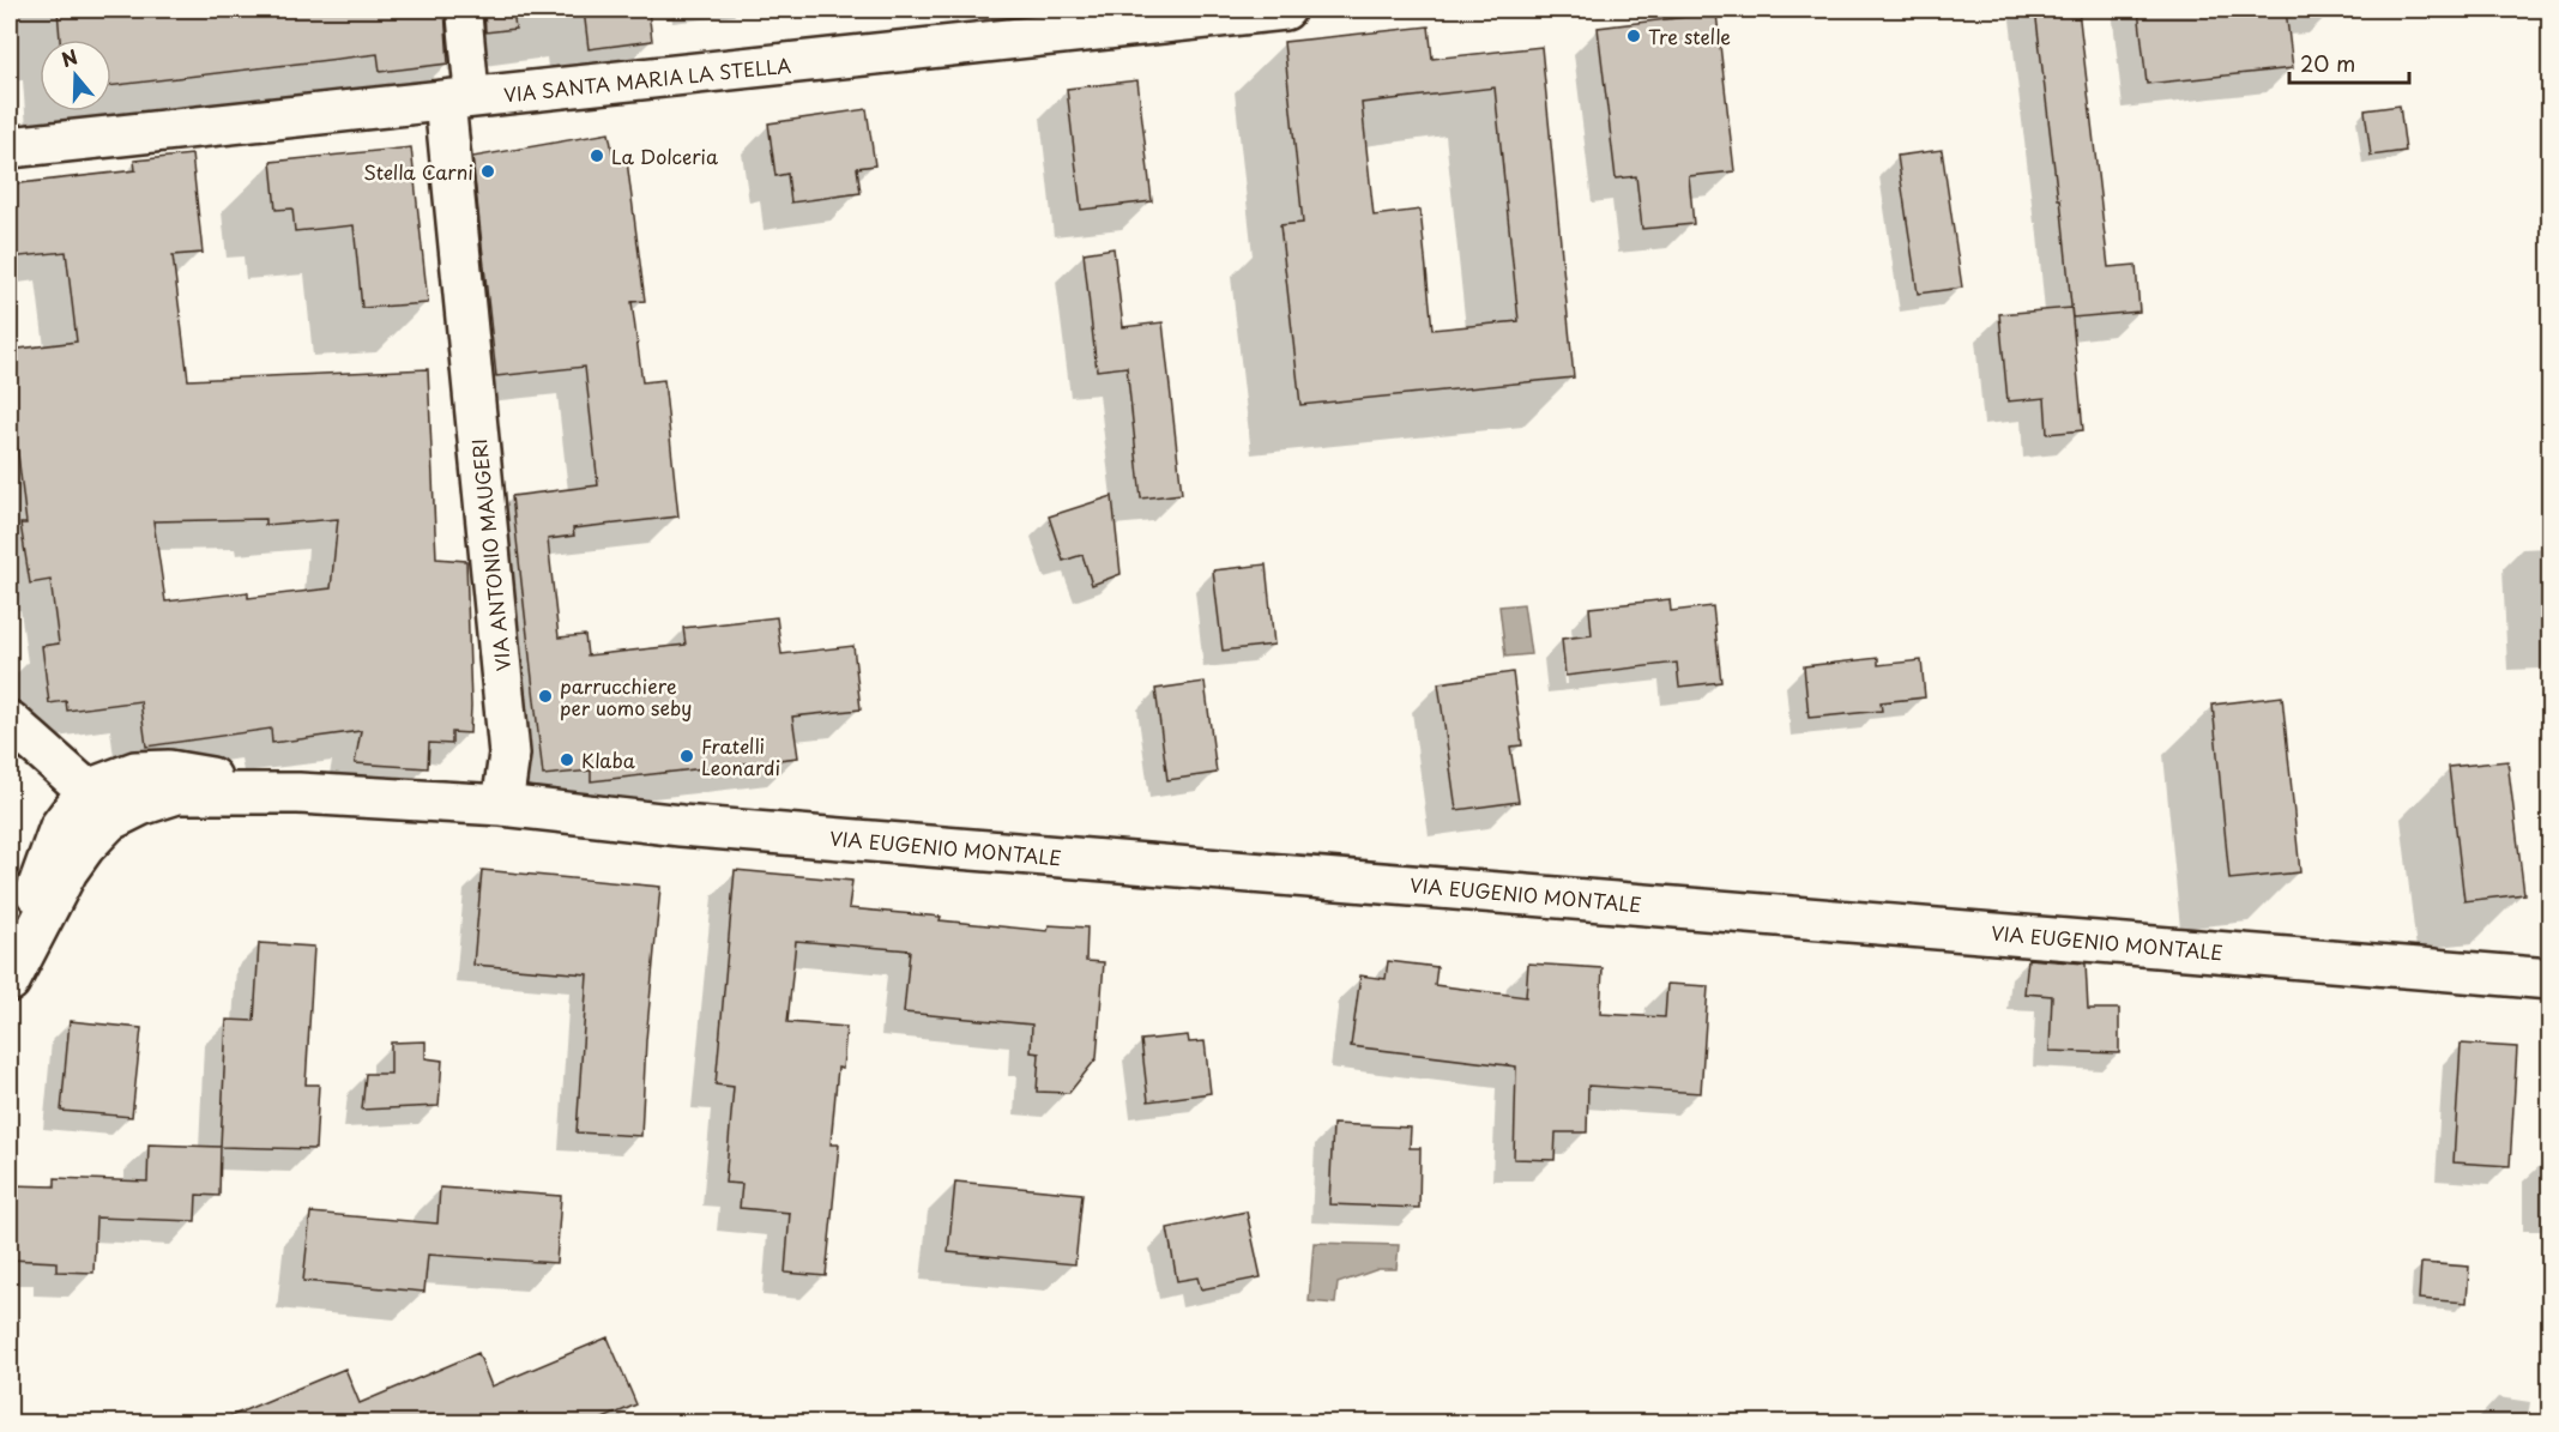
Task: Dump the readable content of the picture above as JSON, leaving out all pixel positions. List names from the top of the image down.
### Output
{
  "streets": {
    "street": ["VIA SANTA MARIA LA STELLA", "VIA ANTONIO MAUGERI", "VIA EUGENIO MONTALE"]
  },
  "crossings": [
    ["VIA SANTA MARIA LA STELLA", "VIA ANTONIO MAUGERI"],
    ["VIA ANTONIO MAUGERI", "VIA EUGENIO MONTALE"]
  ],
  "places": [
    "Tre stelle",
    "La Dolceria",
    "Stella Carni",
    "parrucchiere per uomo seby",
    "Fratelli Leonardi",
    "Klaba"
  ],
  "scale_bar": "20 m",
  "north": "top"
}
